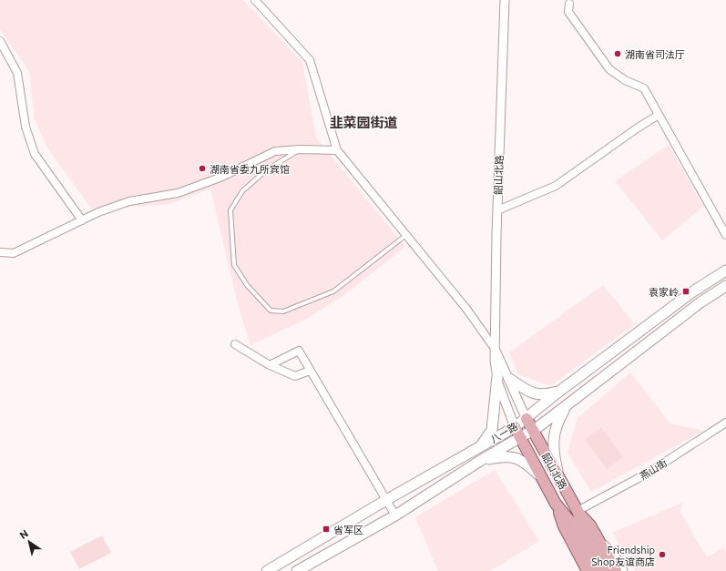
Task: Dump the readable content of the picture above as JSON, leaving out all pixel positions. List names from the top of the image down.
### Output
{
  "streets": {
    "main road": ["韶山北路", "八一路"],
    "street": ["燕山街"]
  },
  "crossings": [
    ["韶山北路", "八一路"],
    ["韶山北路", "燕山街"]
  ],
  "districts": ["韭菜园街道"],
  "places": {
    "other": ["湖南省司法厅", "湖南省委九所宾馆", "Friendship Shop友谊商店"],
    "transit": ["袁家岭", "省军区"]
  },
  "north": "top left"
}
